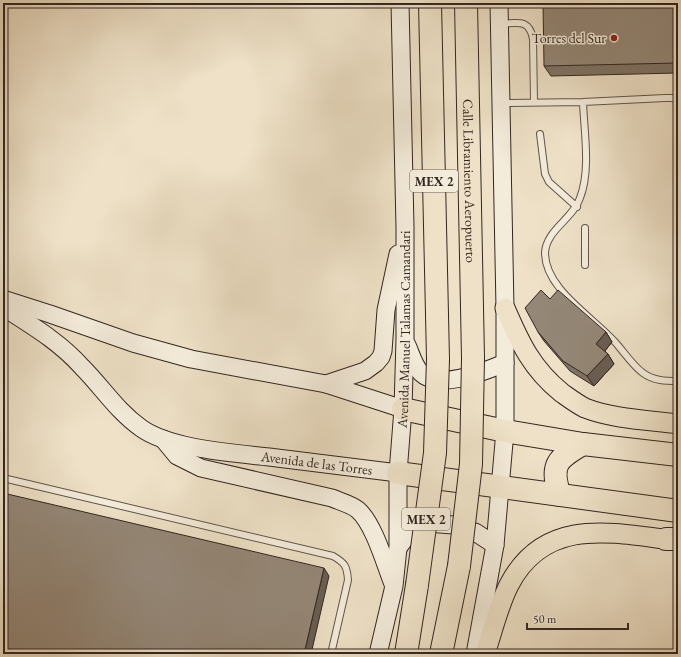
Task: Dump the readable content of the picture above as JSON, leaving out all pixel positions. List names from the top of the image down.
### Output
{
  "streets": {
    "highway": ["MEX 2", "Calle Libramiento Aeropuerto", "Avenida de las Torres"],
    "main road": ["Avenida Manuel Talamas Camandari"]
  },
  "crossings": [
    ["Avenida Manuel Talamas Camandari", "Avenida de las Torres"]
  ],
  "places": ["Torres del Sur"],
  "scale_bar": "50 m"
}
